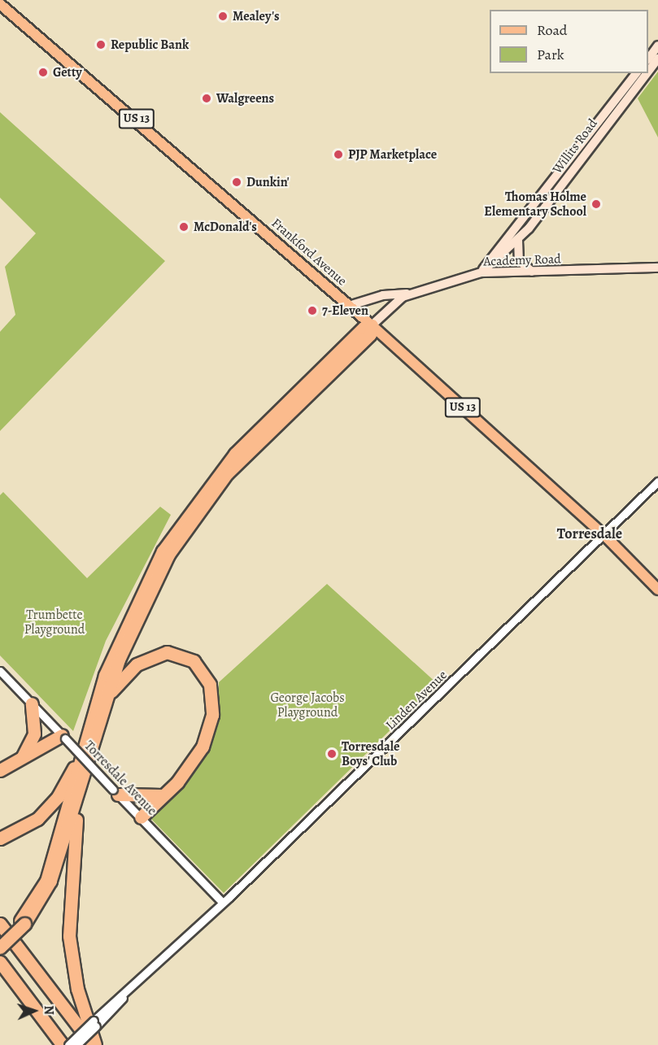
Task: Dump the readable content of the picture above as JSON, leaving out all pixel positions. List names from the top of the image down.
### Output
{
  "streets": {
    "main road": [
      "US 13",
      "Willits Road",
      "Frankford Avenue",
      "Academy Road"
    ],
    "street": ["Linden Avenue", "Torresdale Avenue"]
  },
  "crossings": [
    ["Willits Road", "Academy Road"],
    ["Frankford Avenue", "Academy Road"],
    ["Frankford Avenue", "Linden Avenue"],
    ["Linden Avenue", "Torresdale Avenue"]
  ],
  "districts": ["Torresdale"],
  "parks": ["Trumbette Playground", "George Jacobs Playground"],
  "places": [
    "Mealey's",
    "Republic Bank",
    "Getty",
    "Walgreens",
    "PJP Marketplace",
    "Dunkin'",
    "Thomas Holme Elementary School",
    "McDonald's",
    "7-Eleven",
    "Torresdale Boys' Club"
  ],
  "legend": ["Road", "Park"],
  "north": "right"
}
